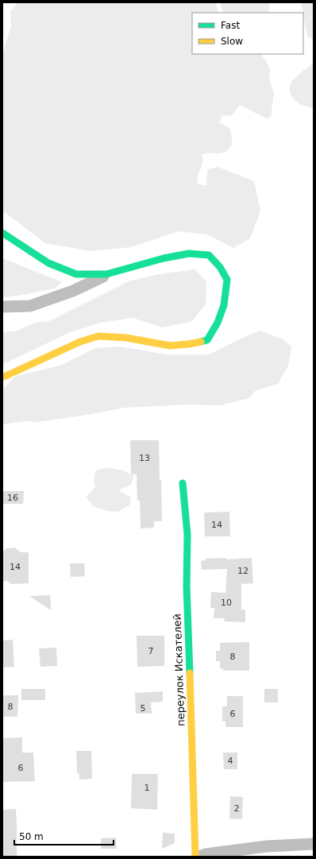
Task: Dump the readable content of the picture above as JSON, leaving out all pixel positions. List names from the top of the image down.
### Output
{
  "streets": {
    "street": ["переулок Искателей"]
  },
  "house_numbers": [
    "13",
    "16",
    "14",
    "14",
    "12",
    "10",
    "7",
    "8",
    "8",
    "5",
    "6",
    "4",
    "6",
    "1",
    "2"
  ],
  "legend": ["Fast", "Slow"],
  "scale_bar": "50 m"
}
